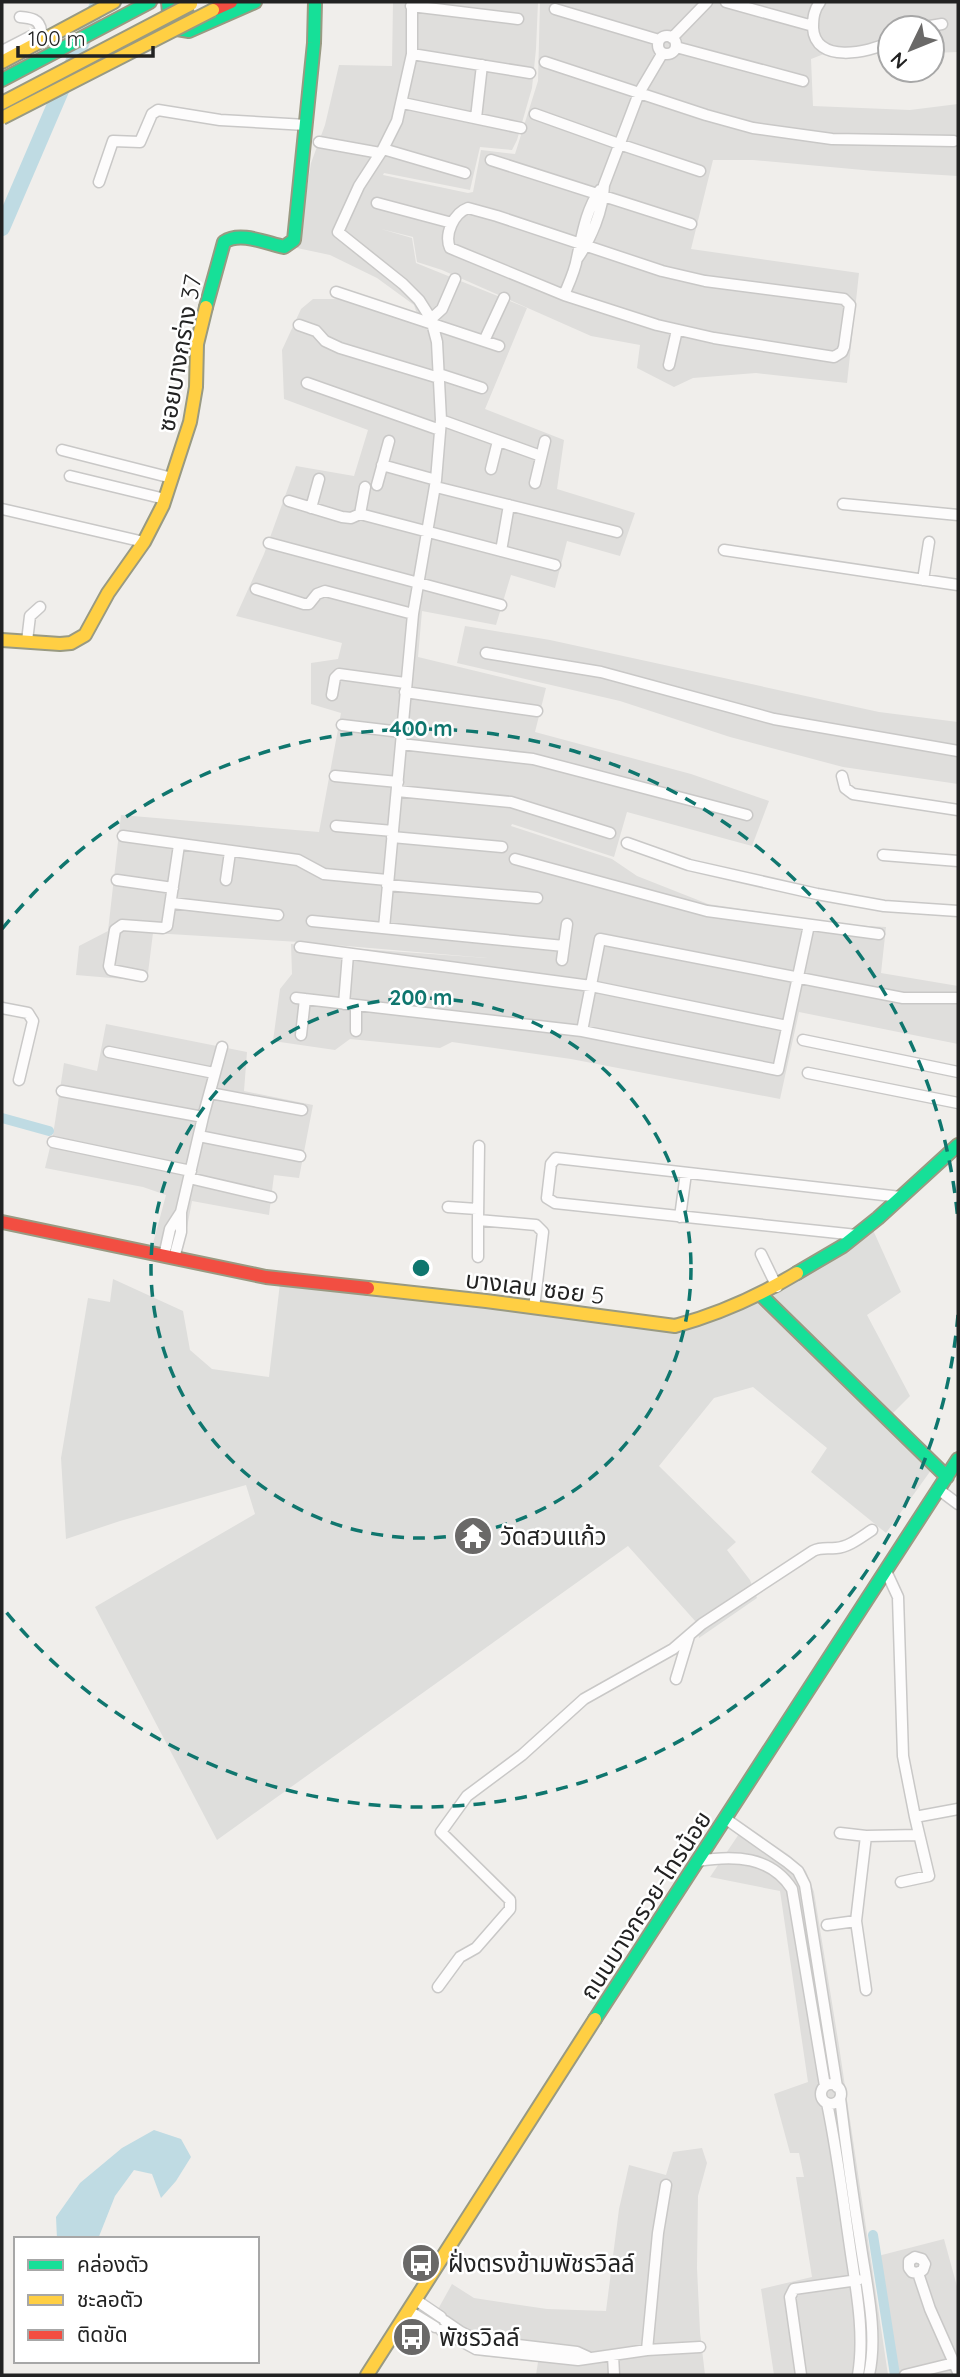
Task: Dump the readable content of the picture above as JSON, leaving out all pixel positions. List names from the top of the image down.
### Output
{
  "streets": {
    "street": ["ซอยบางกร่าง 37", "บางเลน ซอย 5", "ถนนบางกรวย-ไทรน้อย"]
  },
  "places": {
    "temple": ["วัดสวนแก้ว"],
    "bus stop": ["ฝั่งตรงข้ามพัชรวิลล์", "พัชรวิลล์"]
  },
  "legend": ["คล่องตัว", "ชะลอตัว", "ติดขัด"],
  "scale_bar": "100 m",
  "north": "bottom left",
  "rings": ["400 m", "200 m"]
}
